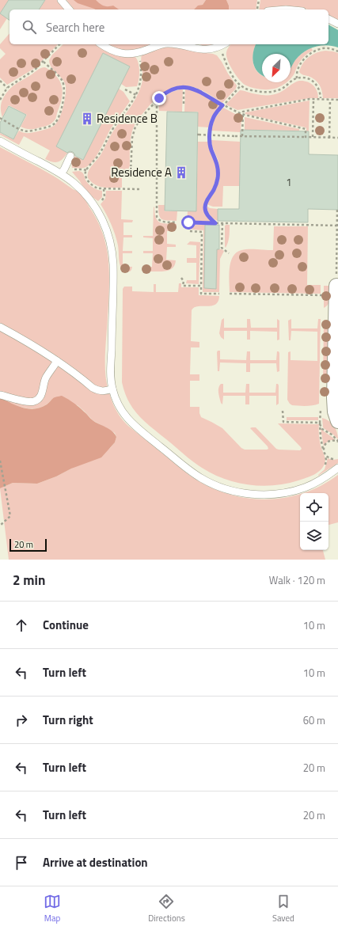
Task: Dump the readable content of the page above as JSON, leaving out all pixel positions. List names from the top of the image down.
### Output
{
  "places": {
    "building": ["Residence B", "Residence A"]
  },
  "house_numbers": ["1"],
  "scale_bar": "20 m",
  "north": "bottom left",
  "page": {
    "search": "Search here",
    "scale": "20 m",
    "heading": ["2 min", "Walk · 120 m"],
    "list": [
      ["Continue", "10 m"],
      ["Turn left", "10 m"],
      ["Turn right", "60 m"],
      ["Turn left", "20 m"],
      ["Turn left", "20 m"],
      "Arrive at destination"
    ],
    "nav": ["Map", "Directions", "Saved"]
  }
}
